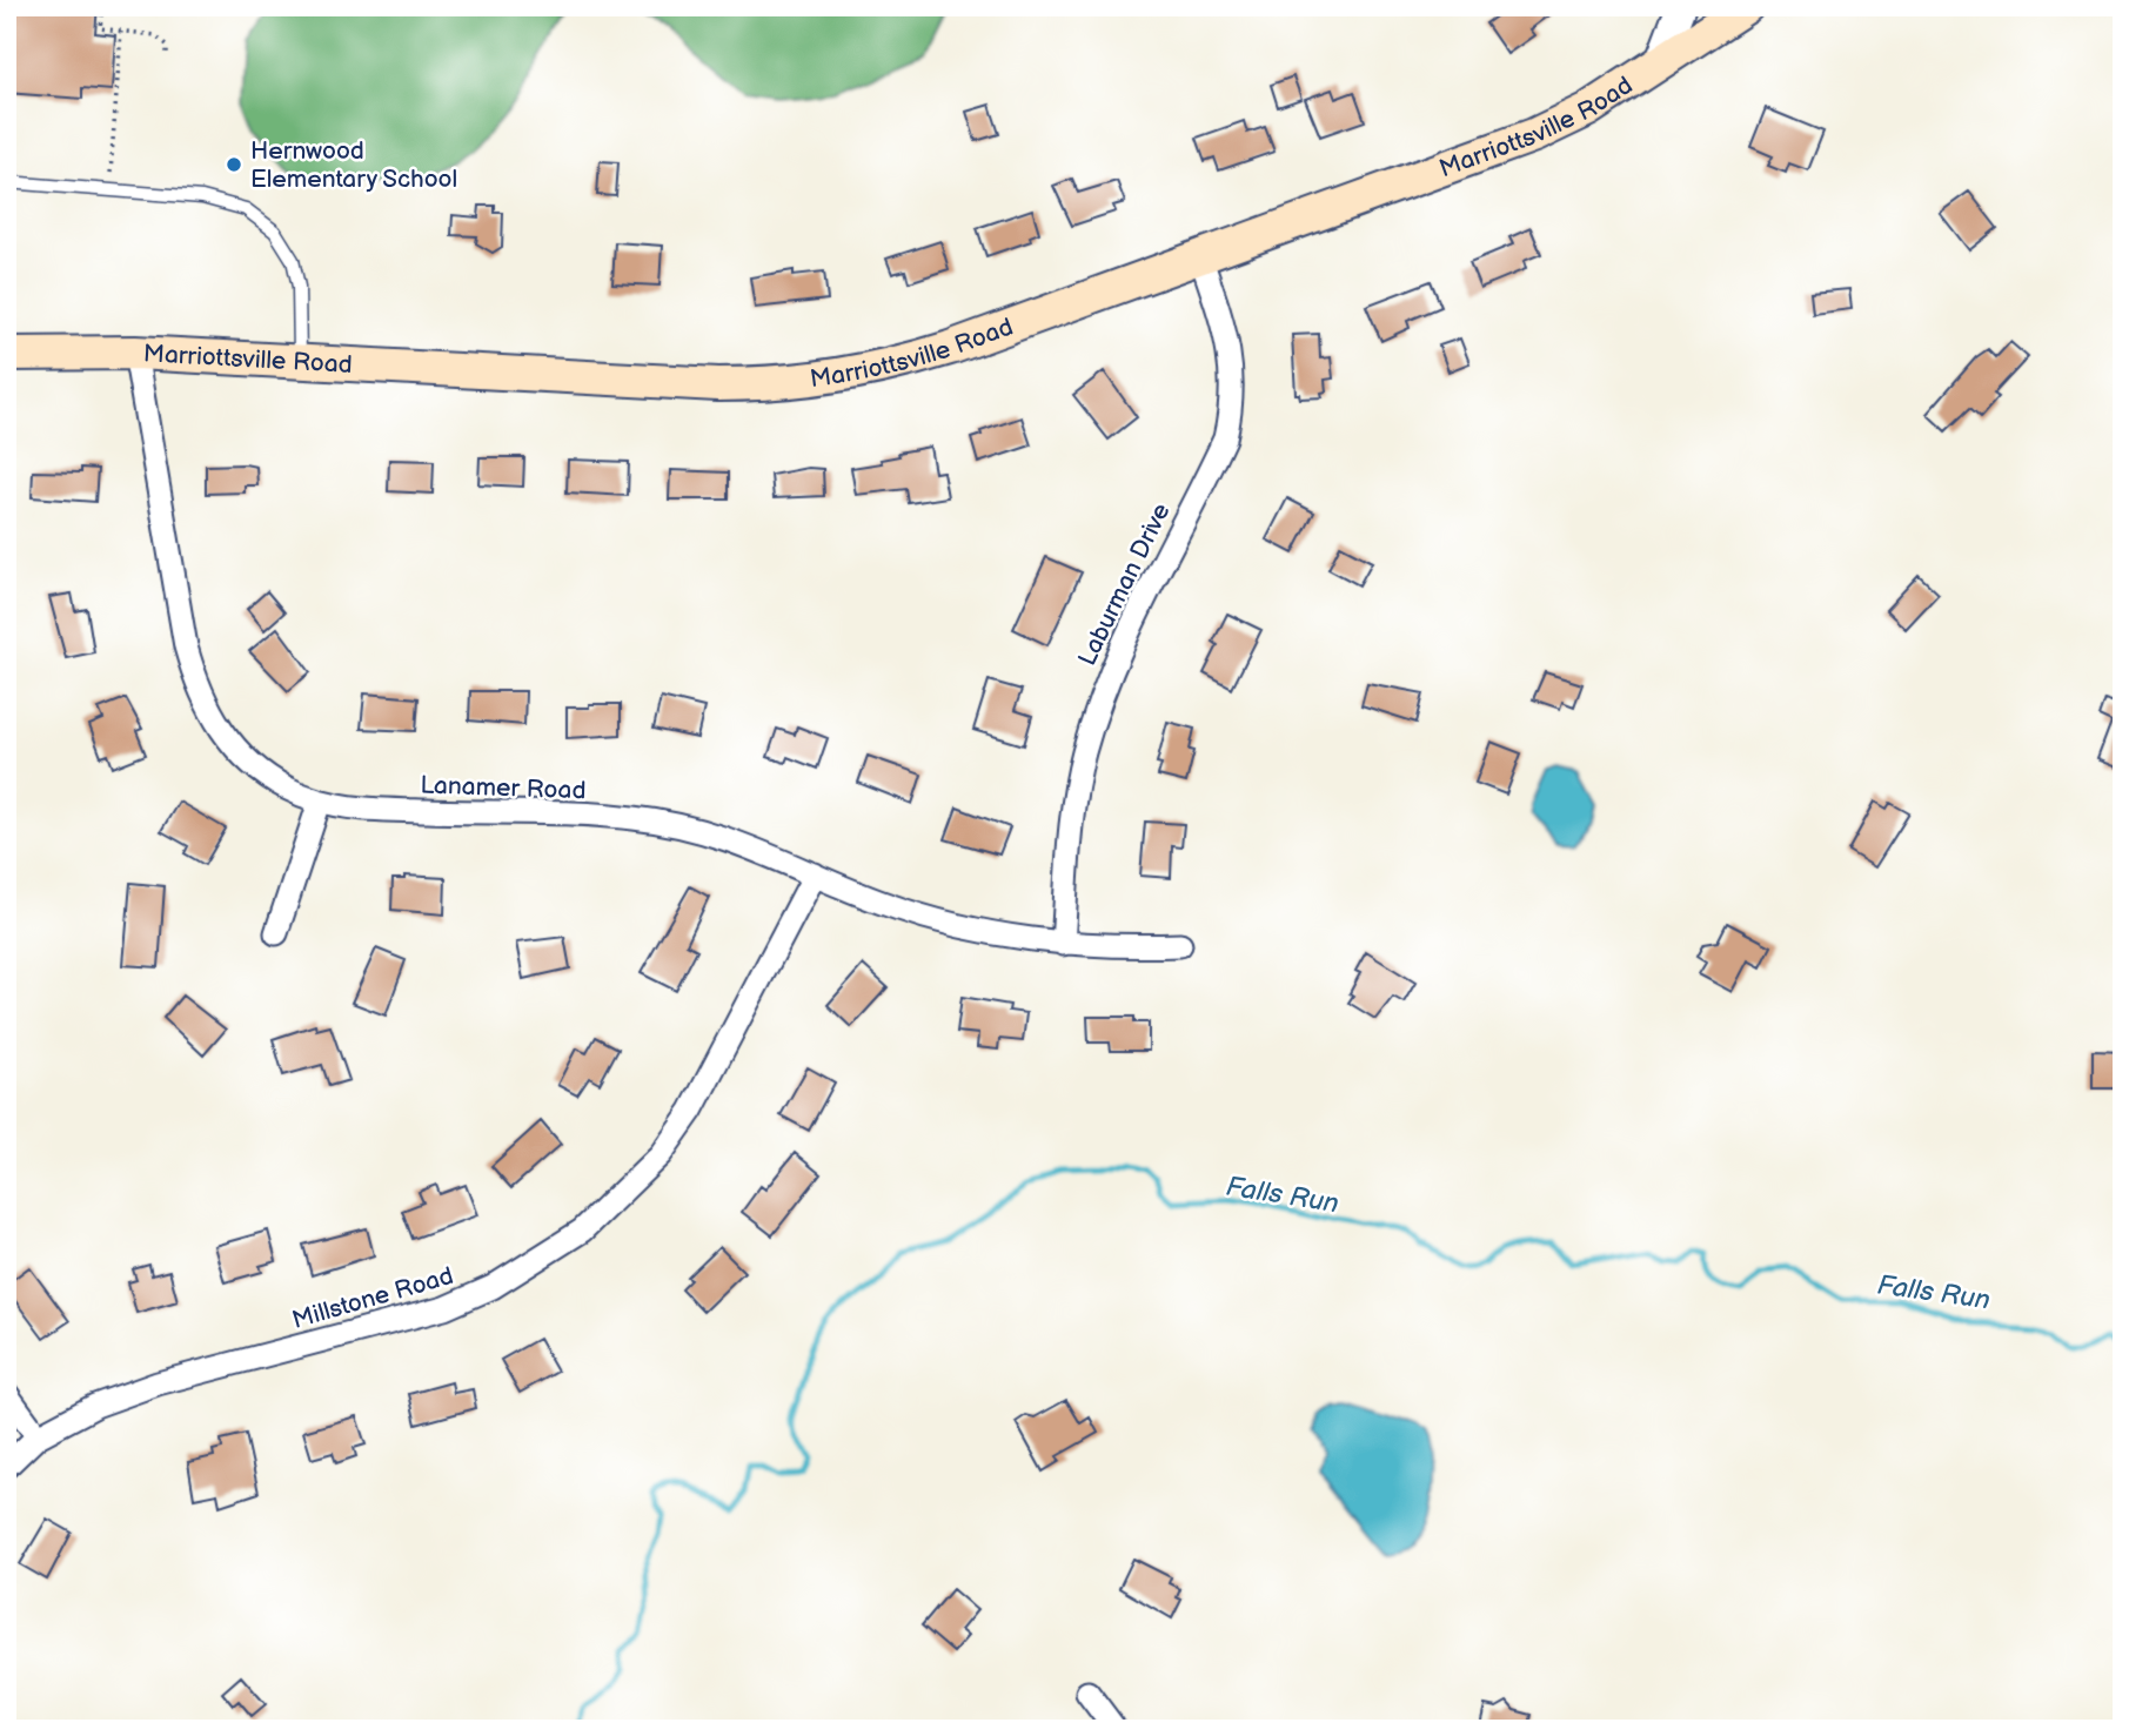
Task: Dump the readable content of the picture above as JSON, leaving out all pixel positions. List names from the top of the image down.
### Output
{
  "streets": {
    "main road": ["Marriottsville Road"],
    "street": ["Laburman Drive", "Lanamer Road", "Millstone Road"]
  },
  "crossings": [
    ["Marriottsville Road", "Laburman Drive"],
    ["Marriottsville Road", "Lanamer Road"],
    ["Laburman Drive", "Lanamer Road"],
    ["Lanamer Road", "Millstone Road"]
  ],
  "water": ["Falls Run"],
  "places": ["Hernwood Elementary School"]
}
